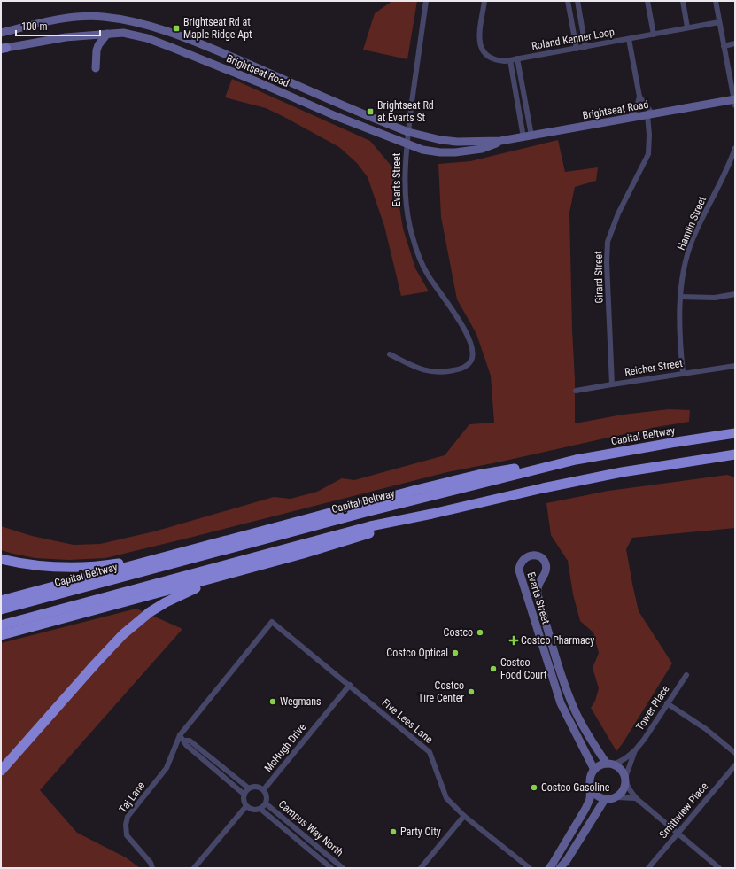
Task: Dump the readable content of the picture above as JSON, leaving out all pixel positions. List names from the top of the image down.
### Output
{
  "streets": {
    "highway": ["Capital Beltway"],
    "street": [
      "Roland Kenner Loop",
      "Brightseat Road",
      "Evarts Street",
      "Hamlin Street",
      "Girard Street",
      "Reicher Street",
      "Tower Place",
      "Five Lees Lane",
      "McHugh Drive",
      "Taj Lane",
      "Smithview Place",
      "Campus Way North"
    ]
  },
  "crossings": [
    ["Brightseat Road", "Evarts Street"],
    ["Brightseat Road", "Girard Street"],
    ["Evarts Street", "Tower Place"],
    ["Hamlin Street", "Reicher Street"],
    ["Girard Street", "Reicher Street"],
    ["Five Lees Lane", "McHugh Drive"],
    ["Five Lees Lane", "Taj Lane"],
    ["McHugh Drive", "Campus Way North"]
  ],
  "places": {
    "transit": ["Brightseat Rd at Maple Ridge Apt", "Brightseat Rd at Evarts St"],
    "other": [
      "Costco",
      "Costco Optical",
      "Costco Food Court",
      "Costco Tire Center",
      "Wegmans",
      "Costco Gasoline",
      "Party City"
    ],
    "health": ["Costco Pharmacy"]
  },
  "scale_bar": "100 m"
}
